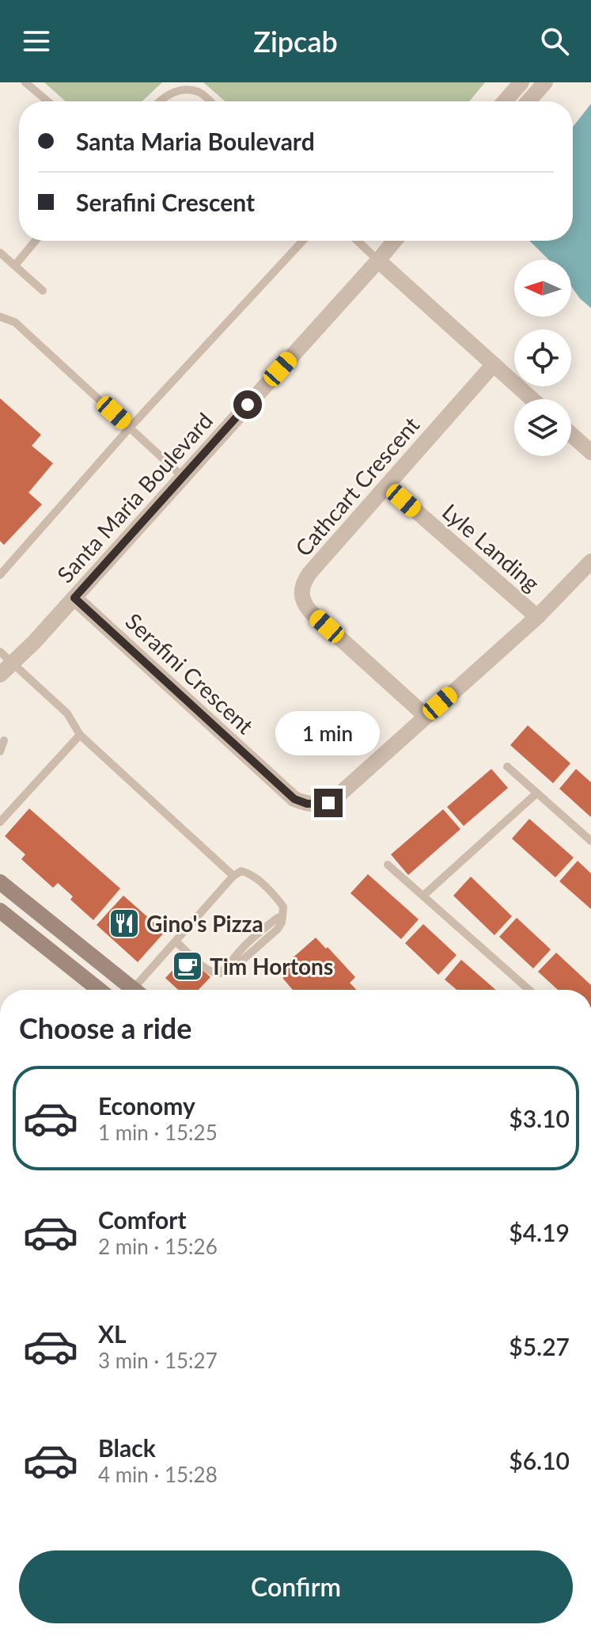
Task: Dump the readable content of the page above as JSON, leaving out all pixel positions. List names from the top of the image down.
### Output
{
  "streets": {
    "street": [
      "Cathcart Crescent",
      "Santa Maria Boulevard",
      "Lyle Landing",
      "Serafini Crescent"
    ]
  },
  "crossings": [
    ["Cathcart Crescent", "Lyle Landing"],
    ["Cathcart Crescent", "Serafini Crescent"],
    ["Santa Maria Boulevard", "Serafini Crescent"],
    ["Lyle Landing", "Serafini Crescent"]
  ],
  "places": {
    "restaurant": ["Gino's Pizza"],
    "cafe": ["Tim Hortons"]
  },
  "north": "left",
  "page": {
    "header": "Zipcab",
    "banner": ["Santa Maria Boulevard", "Serafini Crescent"],
    "bubble": "1 min",
    "heading": "Choose a ride",
    "list": [
      {
        "name": "Economy",
        "note": "1 min · 15:25",
        "value": "$3.10"
      },
      {
        "name": "Comfort",
        "note": "2 min · 15:26",
        "value": "$4.19"
      },
      {
        "name": "XL",
        "note": "3 min · 15:27",
        "value": "$5.27"
      },
      {
        "name": "Black",
        "note": "4 min · 15:28",
        "value": "$6.10"
      }
    ],
    "buttons": "Confirm"
  }
}
